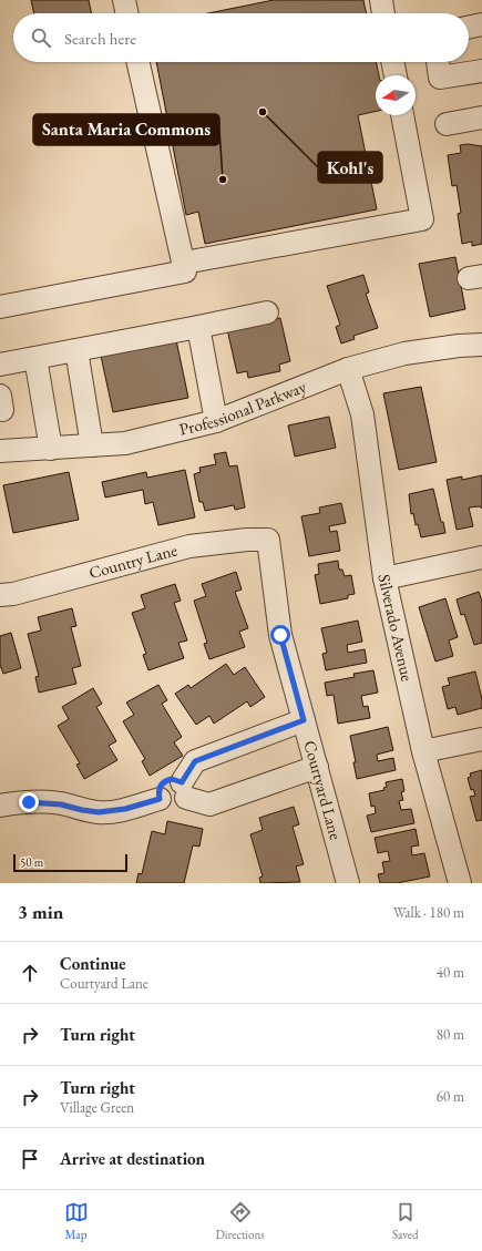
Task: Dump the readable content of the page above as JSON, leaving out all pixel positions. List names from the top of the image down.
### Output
{
  "streets": {
    "street": [
      "Professional Parkway",
      "Country Lane",
      "Silverado Avenue",
      "Courtyard Lane"
    ]
  },
  "crossings": [
    ["Professional Parkway", "Silverado Avenue"],
    ["Country Lane", "Courtyard Lane"]
  ],
  "places": ["Kohl's", "Santa Maria Commons"],
  "scale_bar": "50 m",
  "north": "left",
  "page": {
    "search": "Search here",
    "scale": "50 m",
    "heading": ["3 min", "Walk · 180 m"],
    "list": [
      ["Continue", "Courtyard Lane", "40 m"],
      ["Turn right", "80 m"],
      ["Turn right", "Village Green", "60 m"],
      "Arrive at destination"
    ],
    "nav": ["Map", "Directions", "Saved"]
  }
}
